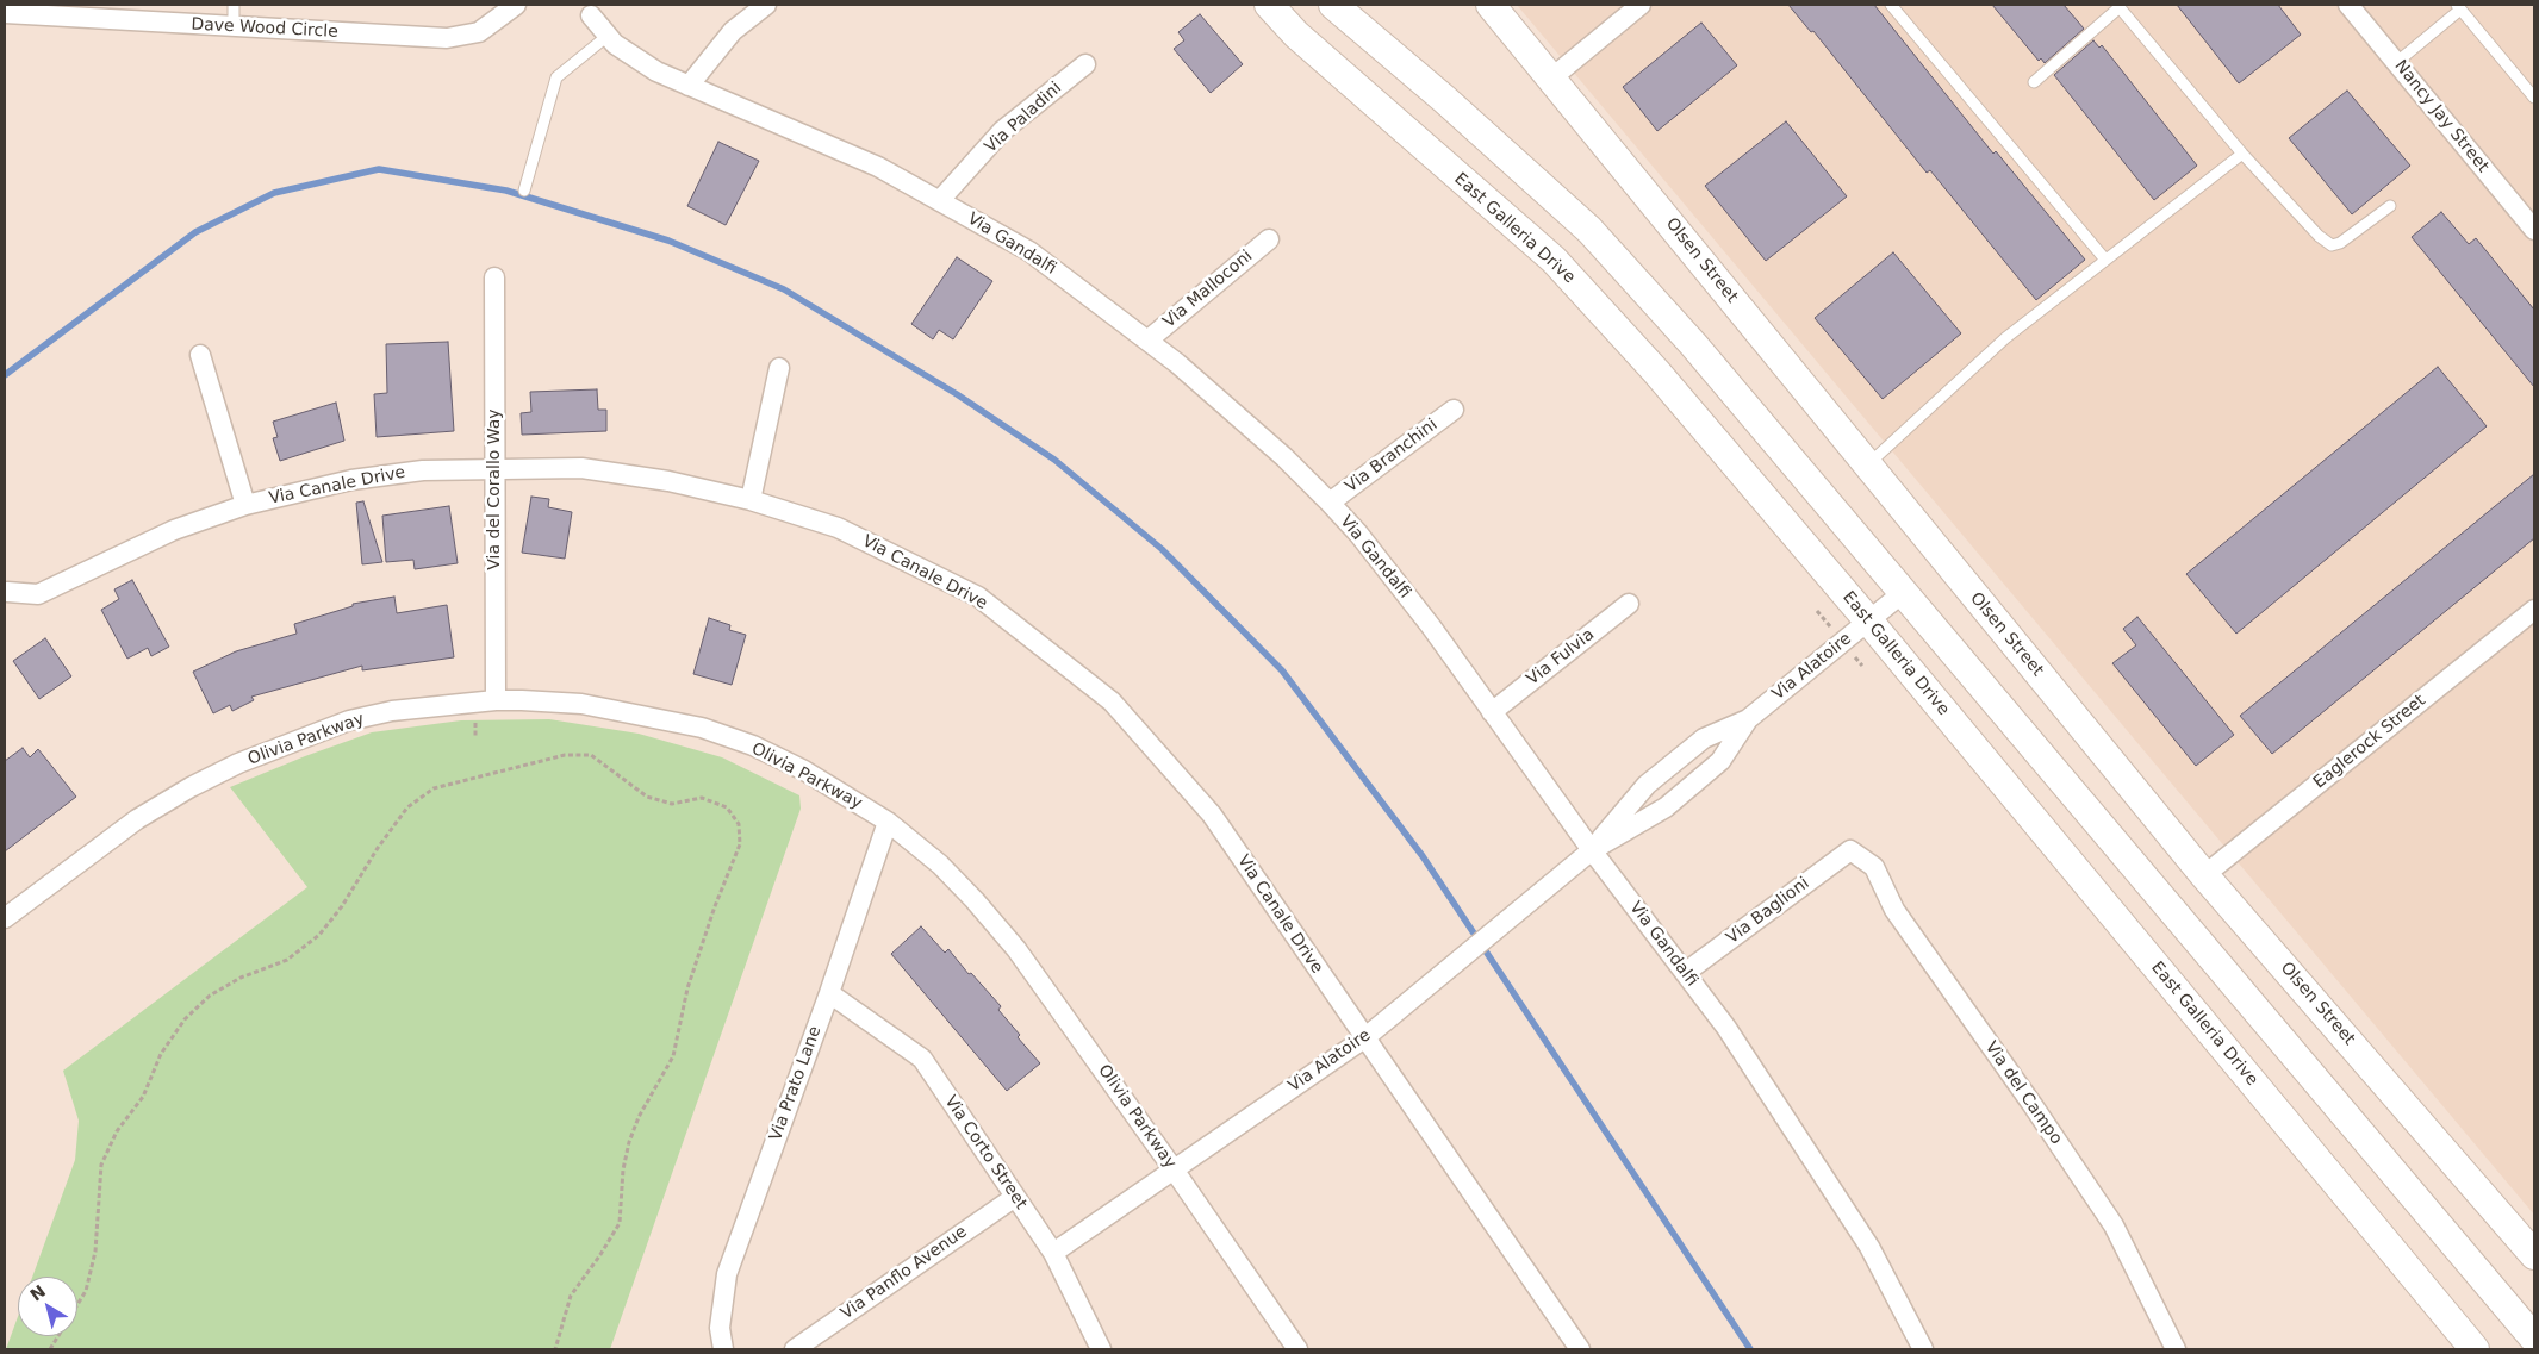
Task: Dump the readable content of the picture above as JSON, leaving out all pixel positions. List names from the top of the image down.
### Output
{
  "streets": {
    "main road": ["East Galleria Drive", "Olsen Street"],
    "street": [
      "Dave Wood Circle",
      "Nancy Jay Street",
      "Via Paladini",
      "Via Gandalfi",
      "Via Malloconi",
      "Via Branchini",
      "Via Canale Drive",
      "Via del Corallo Way",
      "Via Fulvia",
      "Via Alatoire",
      "Olivia Parkway",
      "Eaglerock Street",
      "Via Baglioni",
      "Via Prato Lane",
      "Via del Campo",
      "Via Corto Street",
      "Via Panflo Avenue"
    ]
  },
  "crossings": [
    ["Via Paladini", "Via Gandalfi"],
    ["East Galleria Drive", "Via Alatoire"],
    ["Via Gandalfi", "Via Malloconi"],
    ["Via Gandalfi", "Via Branchini"],
    ["Via Gandalfi", "Via Fulvia"],
    ["Via Gandalfi", "Via Alatoire"],
    ["Via Gandalfi", "Via Baglioni"],
    ["Olsen Street", "Eaglerock Street"],
    ["Via Canale Drive", "Via del Corallo Way"],
    ["Via Canale Drive", "Via Alatoire"],
    ["Via del Corallo Way", "Olivia Parkway"],
    ["Via Alatoire", "Olivia Parkway"],
    ["Via Alatoire", "Via Corto Street"],
    ["Olivia Parkway", "Via Prato Lane"],
    ["Via Baglioni", "Via del Campo"],
    ["Via Prato Lane", "Via Corto Street"],
    ["Via Corto Street", "Via Panflo Avenue"]
  ],
  "north": "top left"
}
